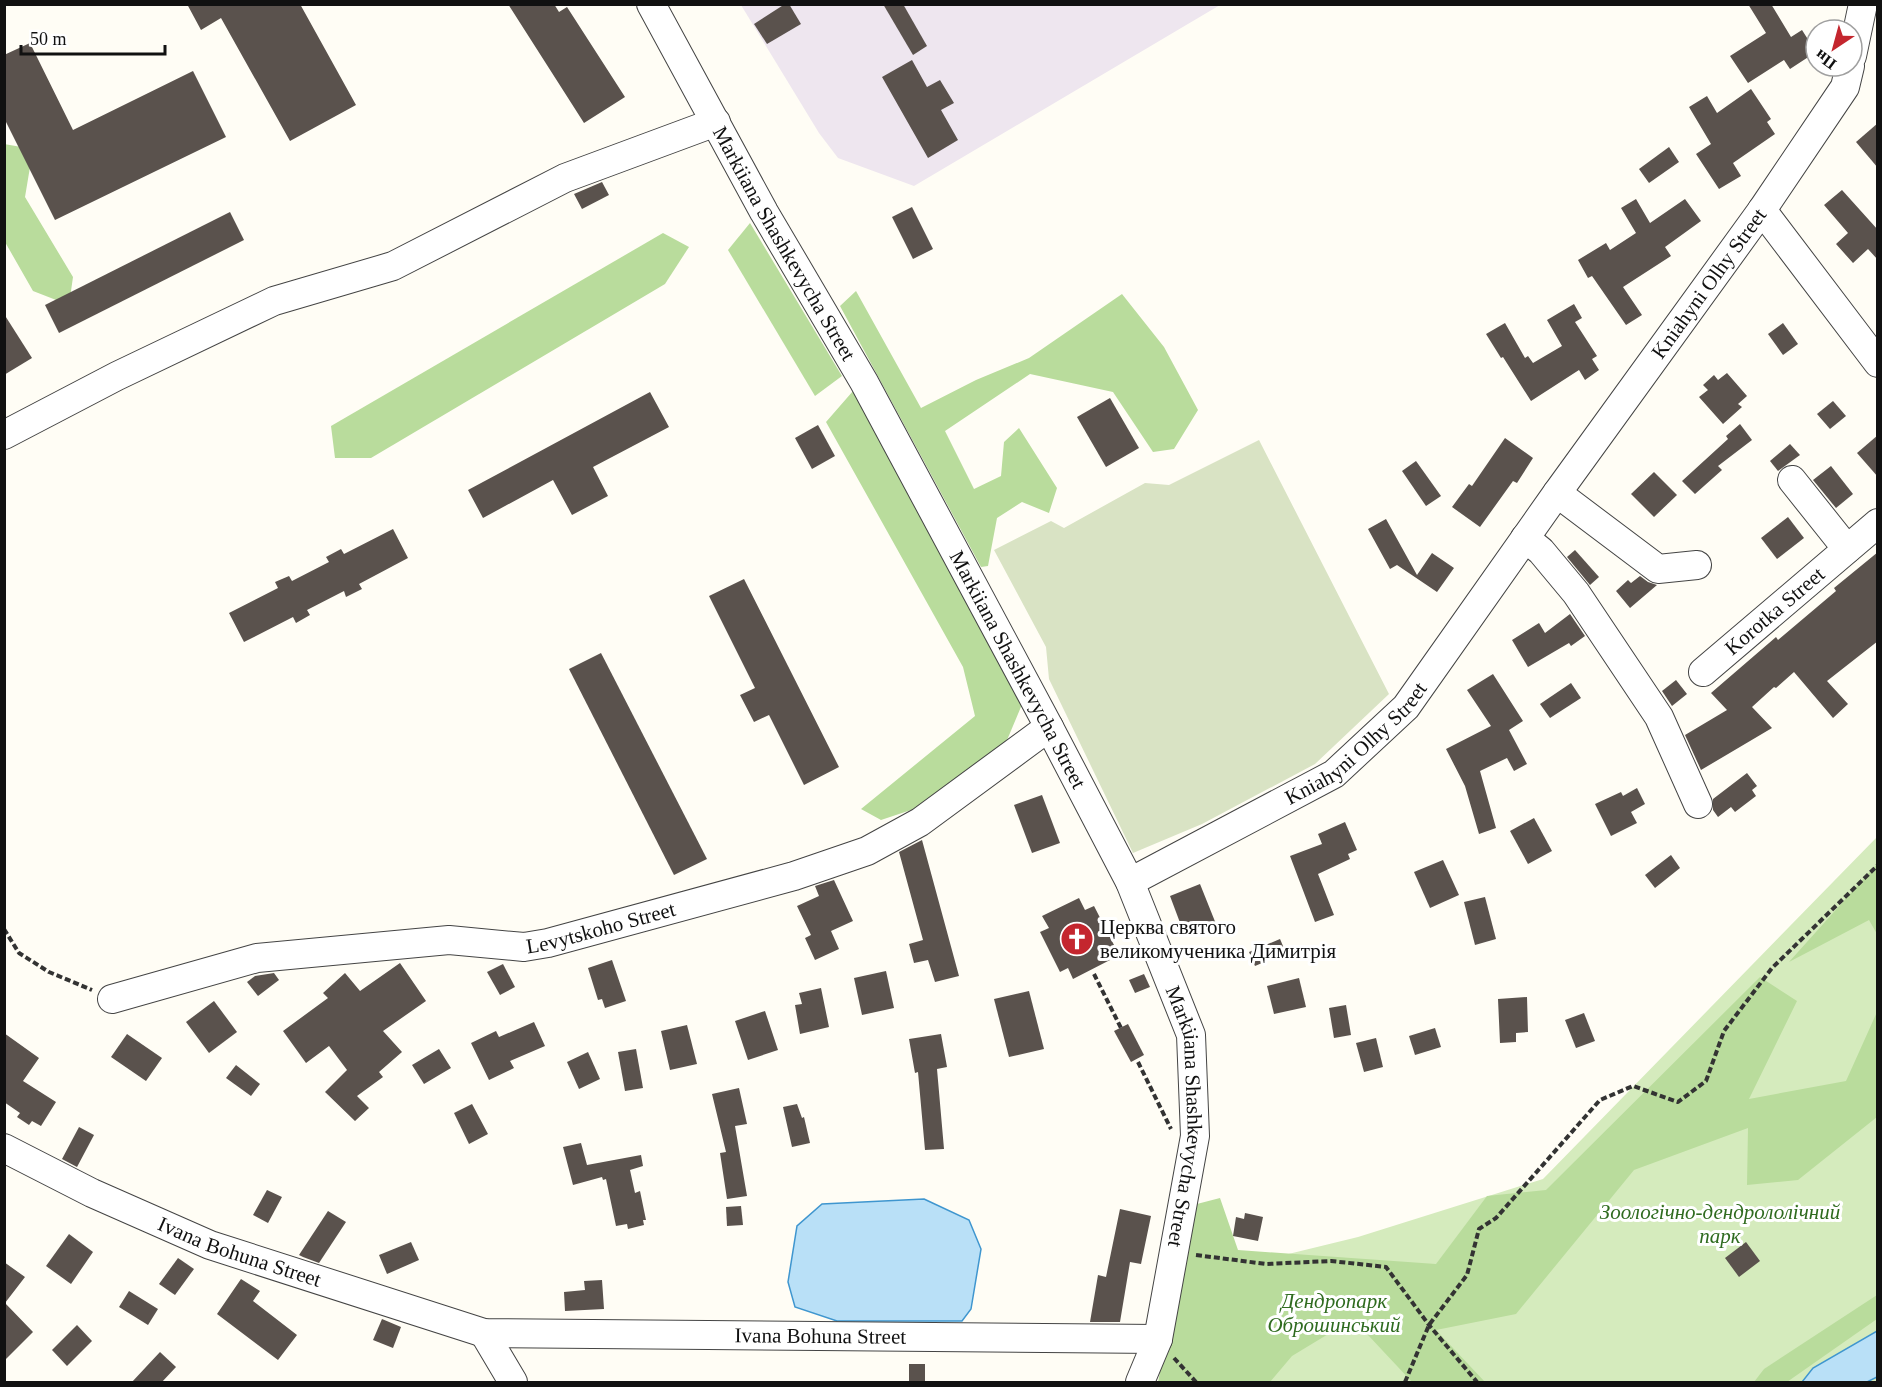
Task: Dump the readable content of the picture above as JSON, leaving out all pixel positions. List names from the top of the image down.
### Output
{
  "streets": {
    "street": [
      "Markiiana Shashkevycha Street",
      "Kniahyni Olhy Street",
      "Korotka Street",
      "Levytskoho Street",
      "Ivana Bohuna Street"
    ]
  },
  "crossings": [
    ["Markiiana Shashkevycha Street", "Kniahyni Olhy Street"],
    ["Markiiana Shashkevycha Street", "Levytskoho Street"],
    ["Markiiana Shashkevycha Street", "Ivana Bohuna Street"]
  ],
  "parks": ["Зоологічно-дендрололічний парк", "Дендропарк Оброшинський"],
  "places": {
    "church": ["Церква святого великомученика Димитрія"]
  },
  "scale_bar": "50 m",
  "north": "bottom left"
}
